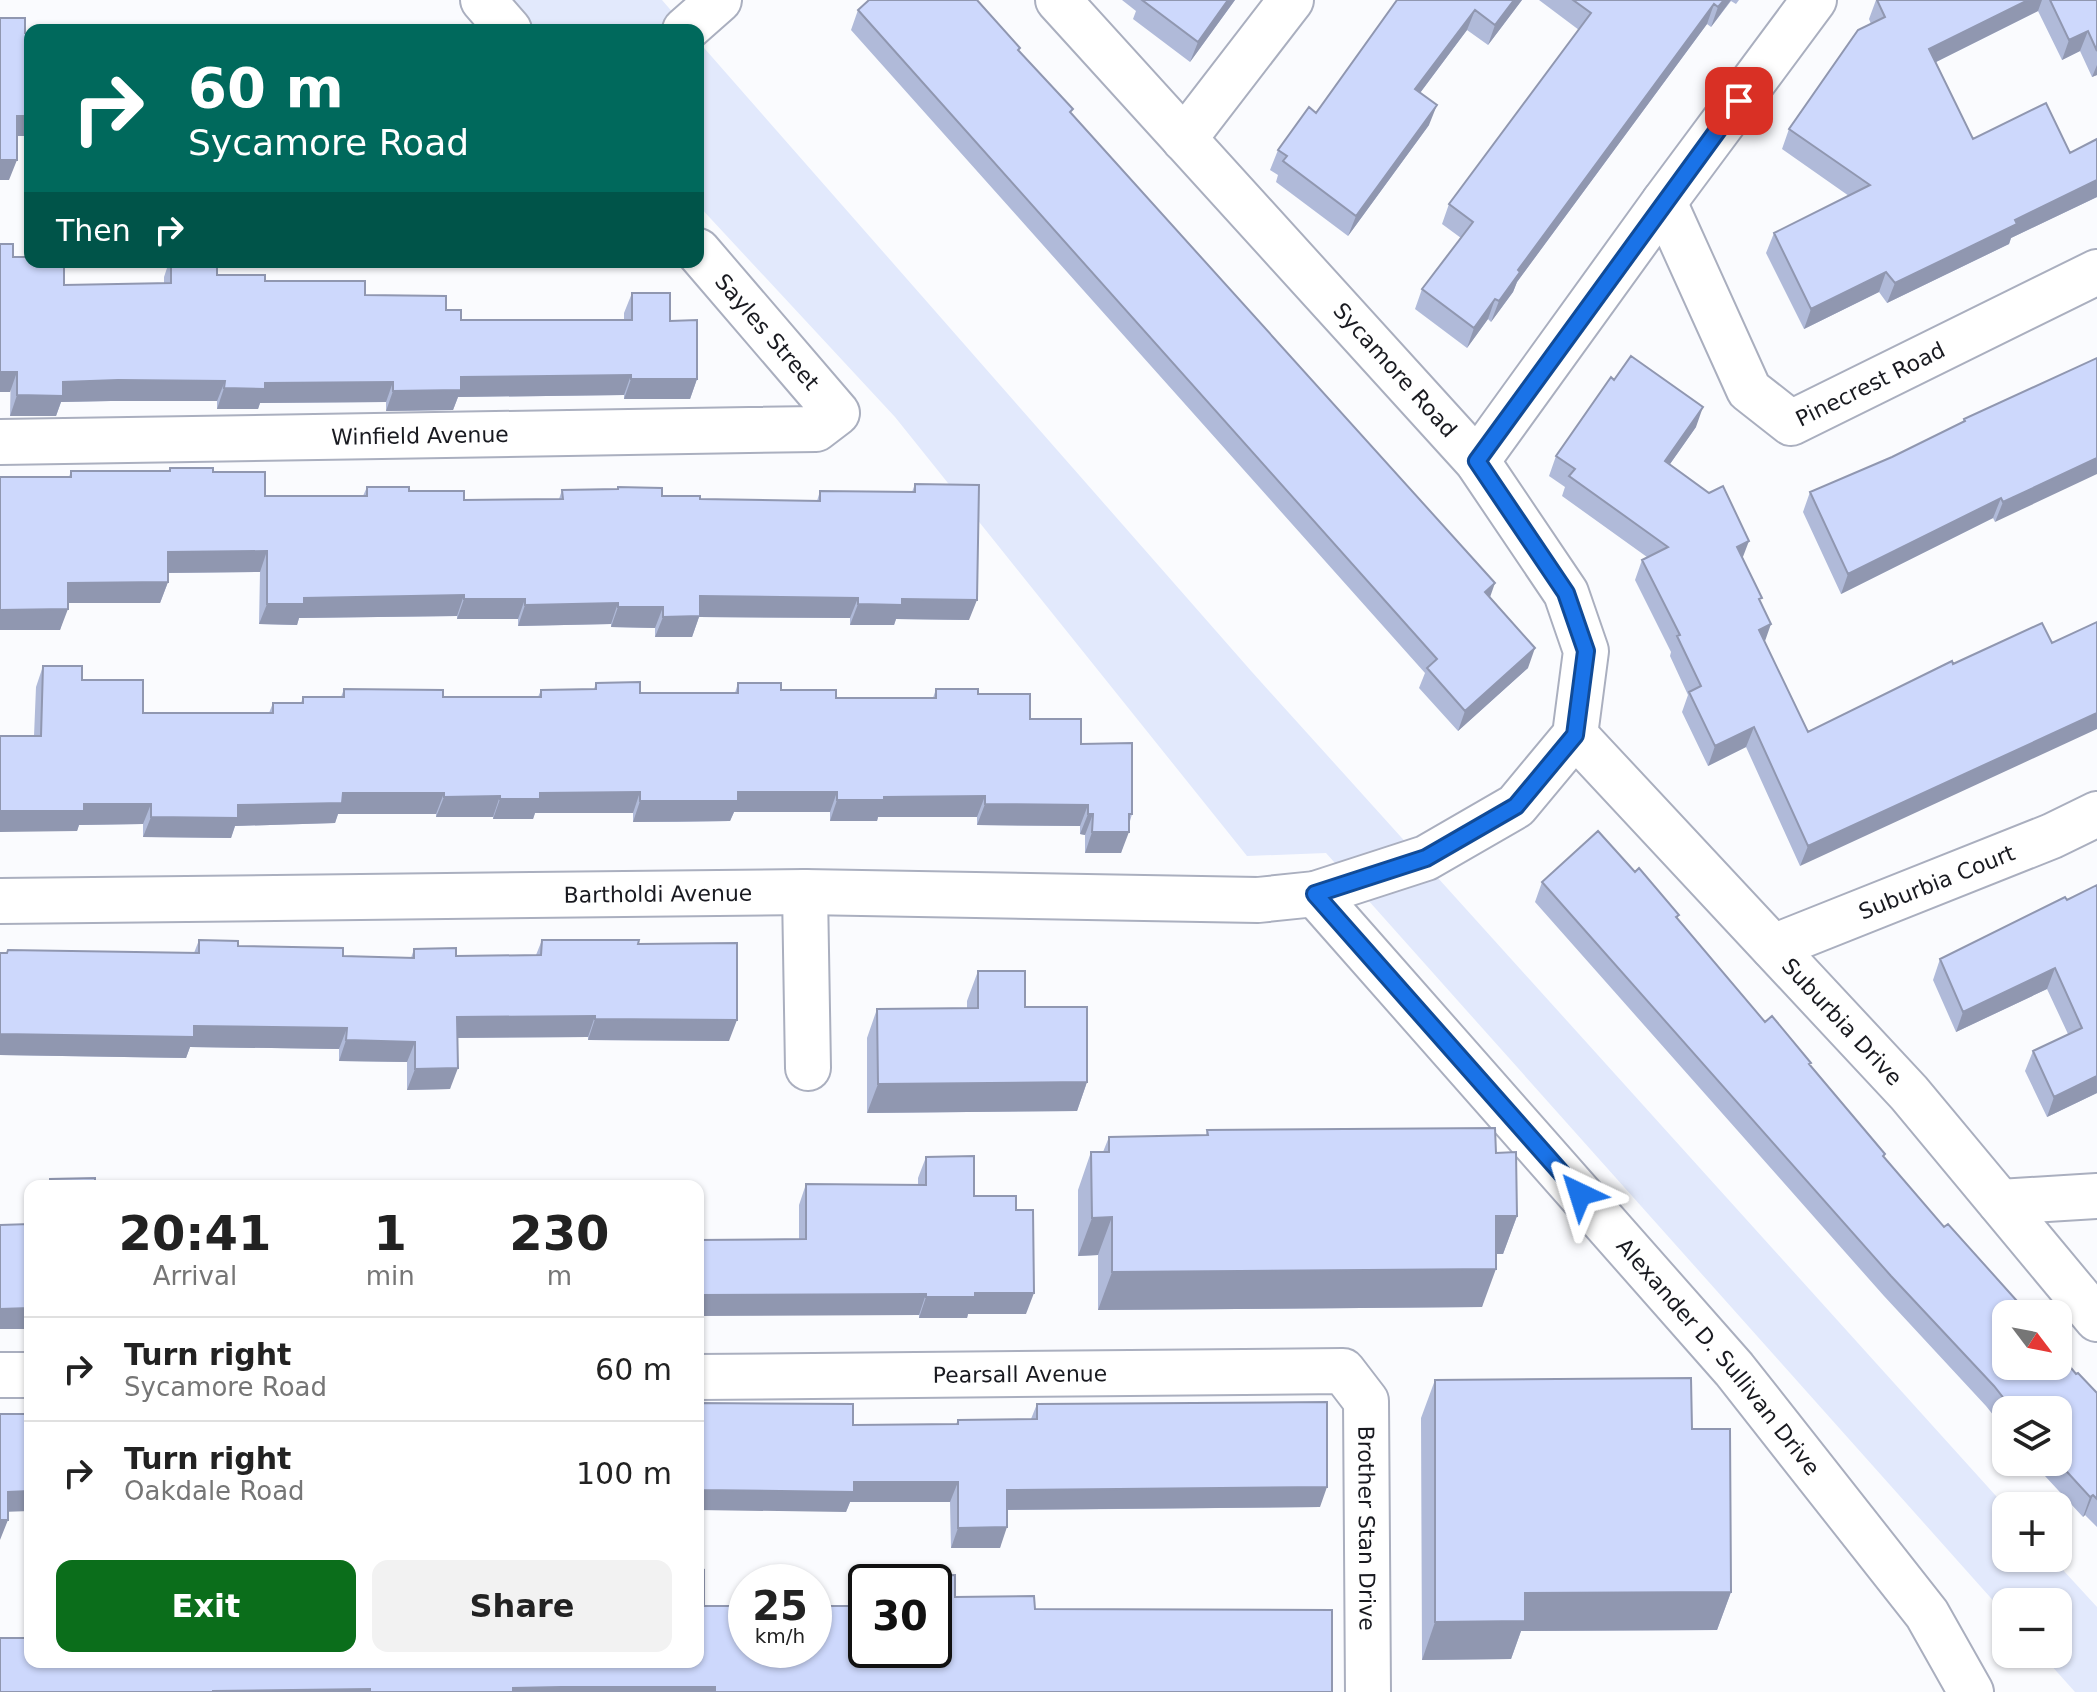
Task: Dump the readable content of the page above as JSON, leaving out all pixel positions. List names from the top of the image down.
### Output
{
  "streets": {
    "street": [
      "Sayles Street",
      "Sycamore Road",
      "Pinecrest Road",
      "Winfield Avenue",
      "Suburbia Court",
      "Bartholdi Avenue",
      "Suburbia Drive",
      "Alexander D. Sullivan Drive",
      "Pearsall Avenue",
      "Brother Stan Drive"
    ]
  },
  "crossings": [
    ["Sayles Street", "Winfield Avenue"],
    ["Sycamore Road", "Suburbia Drive"],
    ["Suburbia Court", "Suburbia Drive"],
    ["Bartholdi Avenue", "Alexander D. Sullivan Drive"],
    ["Pearsall Avenue", "Brother Stan Drive"]
  ],
  "north": "bottom right",
  "page": {
    "turn": ["60 m", "Sycamore Road"],
    "then": "Then",
    "eta": [
      "20:41",
      "Arrival",
      "1",
      "min",
      "230",
      "m"
    ],
    "map_buttons": ["+", "−"],
    "list": [
      {
        "name": "Turn right",
        "note": "Sycamore Road",
        "value": "60 m"
      },
      {
        "name": "Turn right",
        "note": "Oakdale Road",
        "value": "100 m"
      }
    ],
    "buttons": ["Exit", "Share"],
    "speed": "25 km/h",
    "limit": "30"
  }
}
